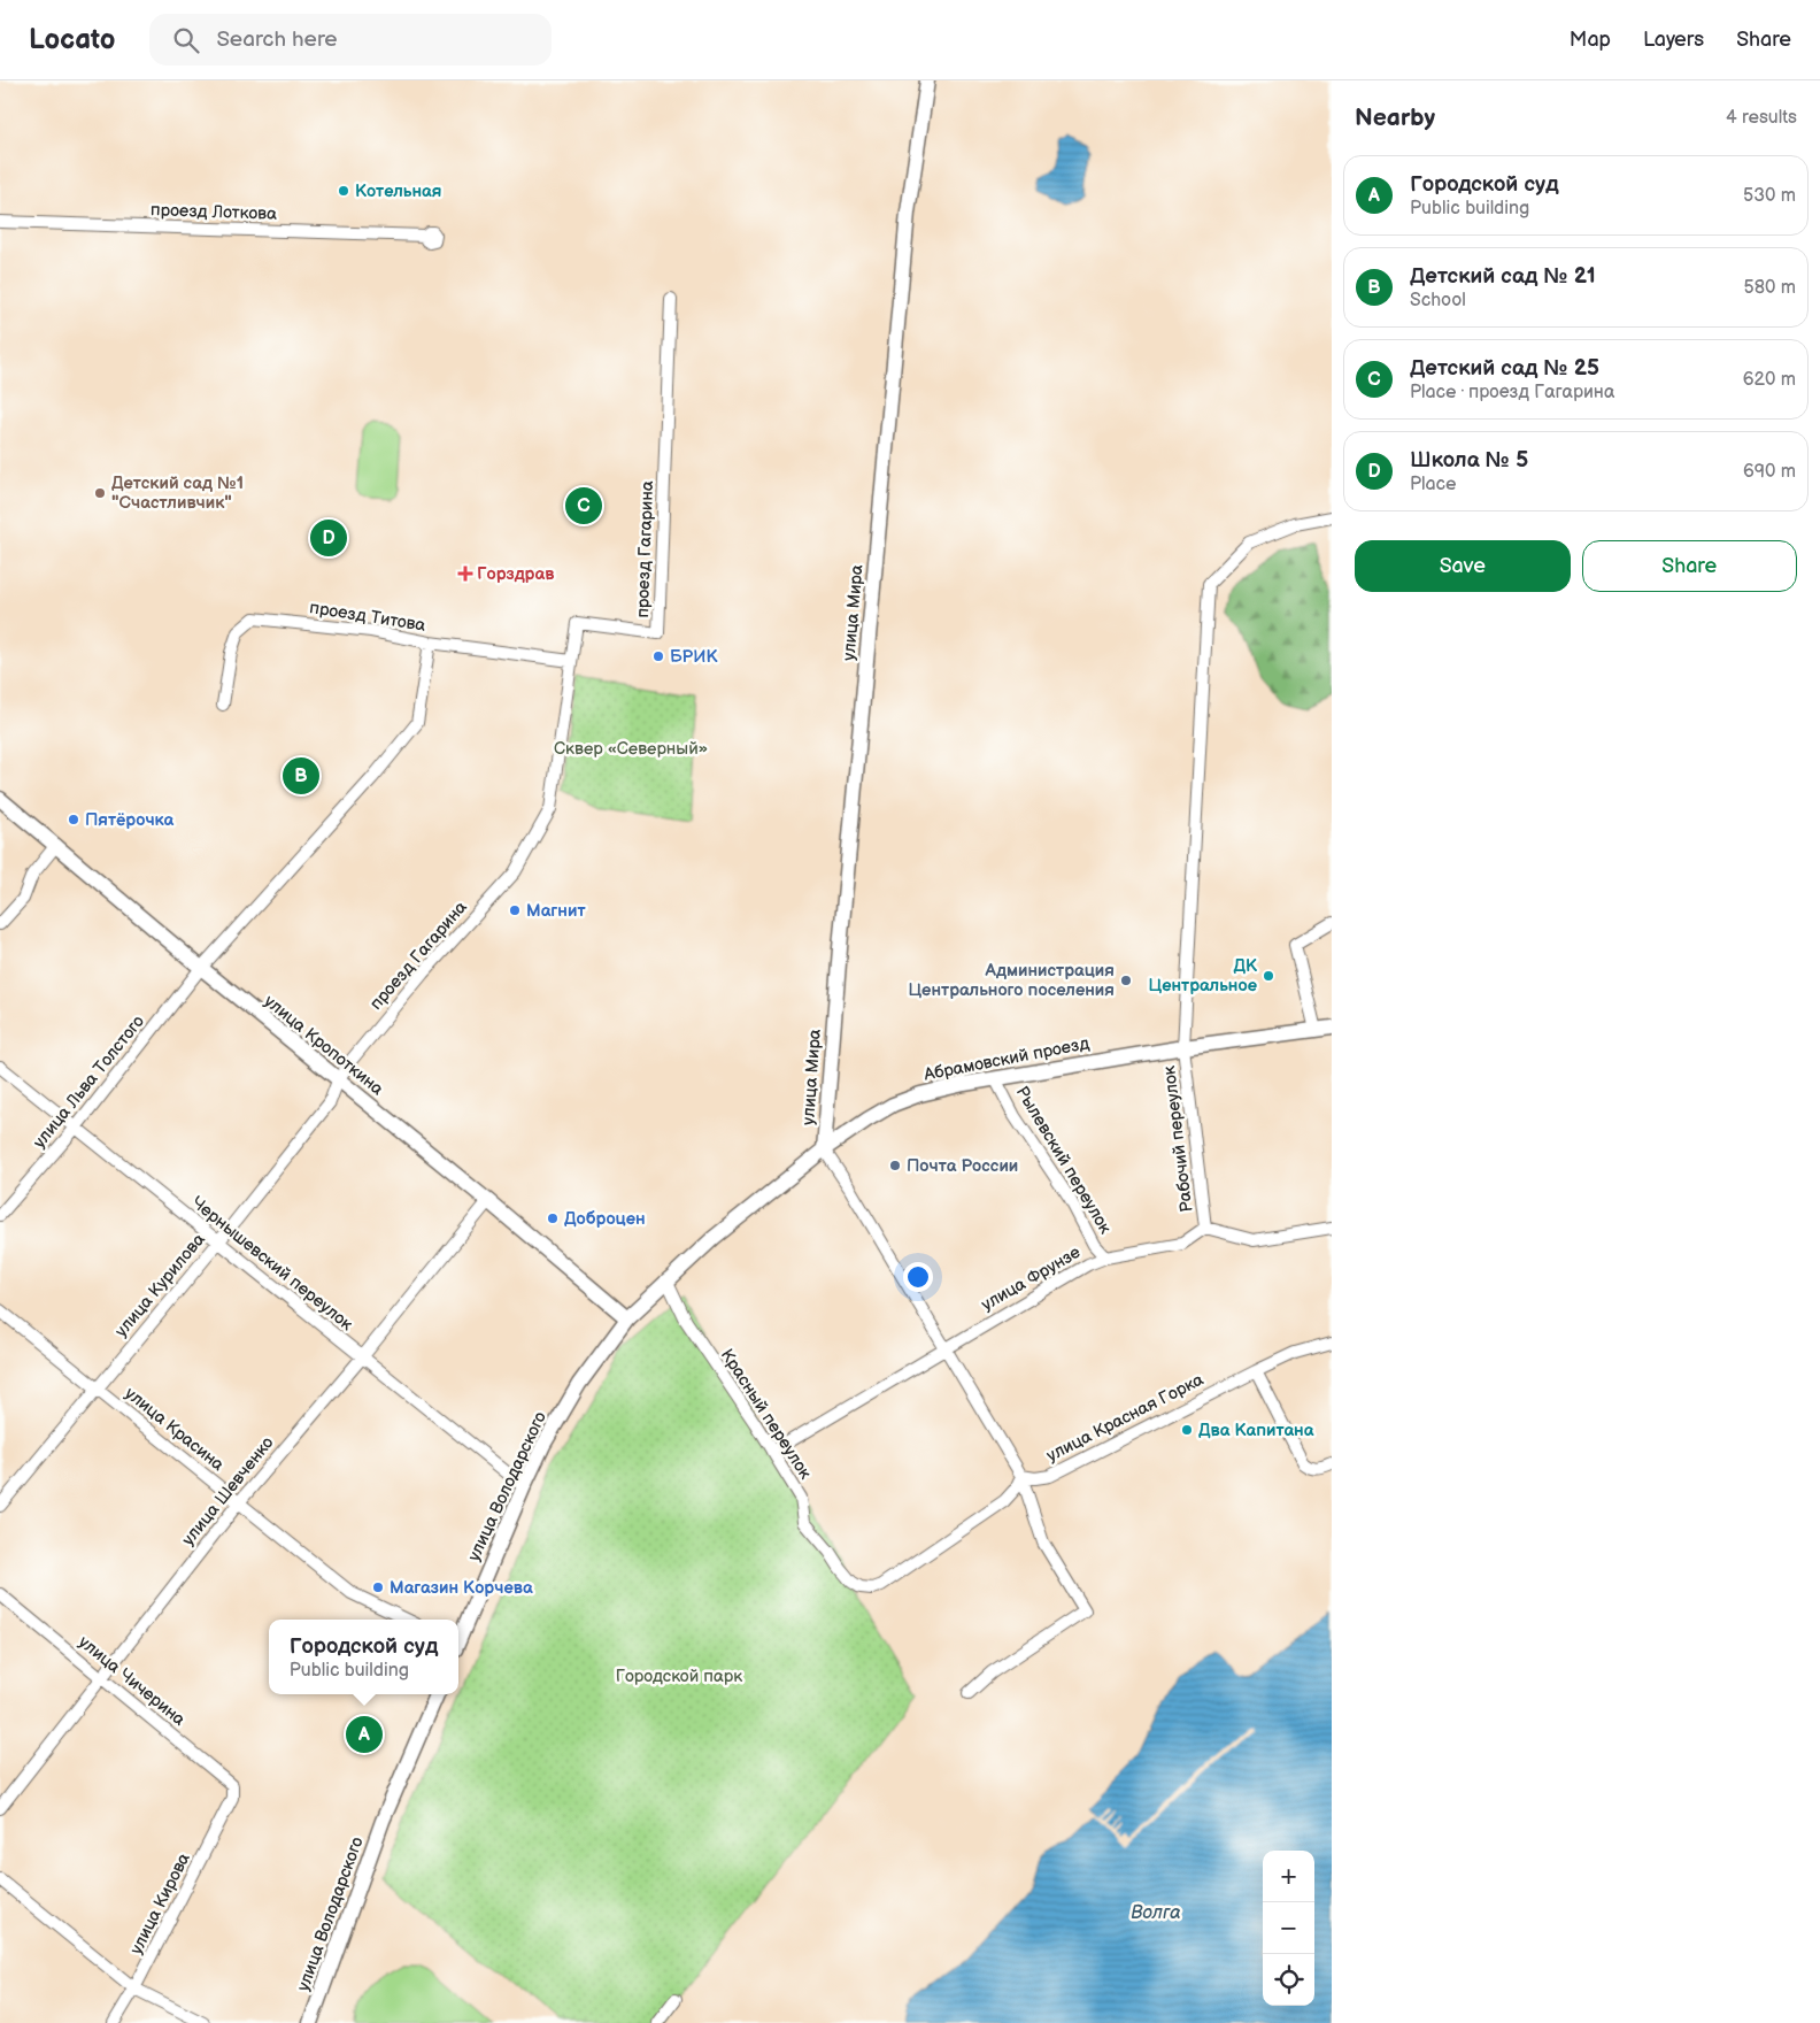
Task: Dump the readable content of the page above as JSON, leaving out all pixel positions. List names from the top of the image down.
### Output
{
  "streets": {
    "street": [
      "проезд Лоткова",
      "проезд Гагарина",
      "улица Мира",
      "проезд Титова",
      "улица Кропоткина",
      "Абрамовский проезд",
      "улица Льва Толстого",
      "Рабочий переулок",
      "Рылевский переулок",
      "Чернышевский переулок",
      "улица Фрунзе",
      "улица Курилова",
      "Красный переулок",
      "улица Красная Горка",
      "улица Красина",
      "улица Володарского",
      "улица Шевченко",
      "улица Чичерина",
      "улица Кирова"
    ]
  },
  "crossings": [
    ["проезд Гагарина", "проезд Титова"],
    ["проезд Гагарина", "улица Кропоткина"],
    ["проезд Гагарина", "улица Курилова"],
    ["улица Мира", "Абрамовский проезд"],
    ["проезд Титова", "улица Льва Толстого"],
    ["улица Кропоткина", "Абрамовский проезд"],
    ["улица Кропоткина", "улица Льва Толстого"],
    ["улица Кропоткина", "улица Курилова"],
    ["улица Кропоткина", "улица Володарского"],
    ["улица Кропоткина", "улица Шевченко"],
    ["Абрамовский проезд", "Рабочий переулок"],
    ["Абрамовский проезд", "Рылевский переулок"],
    ["Абрамовский проезд", "Красный переулок"],
    ["Абрамовский проезд", "улица Володарского"],
    ["улица Льва Толстого", "Чернышевский переулок"],
    ["Рабочий переулок", "улица Фрунзе"],
    ["Рылевский переулок", "улица Фрунзе"],
    ["Чернышевский переулок", "улица Курилова"],
    ["Чернышевский переулок", "улица Володарского"],
    ["Чернышевский переулок", "улица Шевченко"],
    ["улица Фрунзе", "Красный переулок"],
    ["улица Курилова", "улица Красина"],
    ["Красный переулок", "улица Красная Горка"],
    ["улица Красина", "улица Шевченко"],
    ["улица Шевченко", "улица Чичерина"],
    ["улица Чичерина", "улица Кирова"]
  ],
  "water": ["Волга"],
  "parks": ["Сквер «Северный»", "Городской парк"],
  "places": {
    "other": [
      "Котельная",
      "Детский сад №1 \"Счастливчик\"",
      "БРИК",
      "Пятёрочка",
      "Магнит",
      "ДК Центральное",
      "Администрация Центрального поселения",
      "Почта России",
      "Доброцен",
      "Два Капитана",
      "Магазин Корчева"
    ],
    "health": ["Горздрав"]
  },
  "page": {
    "header": "Locato",
    "search": "Search here",
    "nav": ["Map", "Layers", "Share"],
    "heading": ["Nearby", "4 results"],
    "list": [
      {
        "mark": "A",
        "name": "Городской суд",
        "note": "Public building",
        "value": "530 m"
      },
      {
        "mark": "B",
        "name": "Детский сад № 21",
        "note": "School",
        "value": "580 m"
      },
      {
        "mark": "C",
        "name": "Детский сад № 25",
        "note": "Place · проезд Гагарина",
        "value": "620 m"
      },
      {
        "mark": "D",
        "name": "Школа № 5",
        "note": "Place",
        "value": "690 m"
      }
    ],
    "pins": [
      "C",
      "D",
      "B",
      "A"
    ],
    "buttons": ["Save", "Share"],
    "popup": ["Городской суд", "Public building"],
    "map_buttons": ["+", "−"]
  }
}
